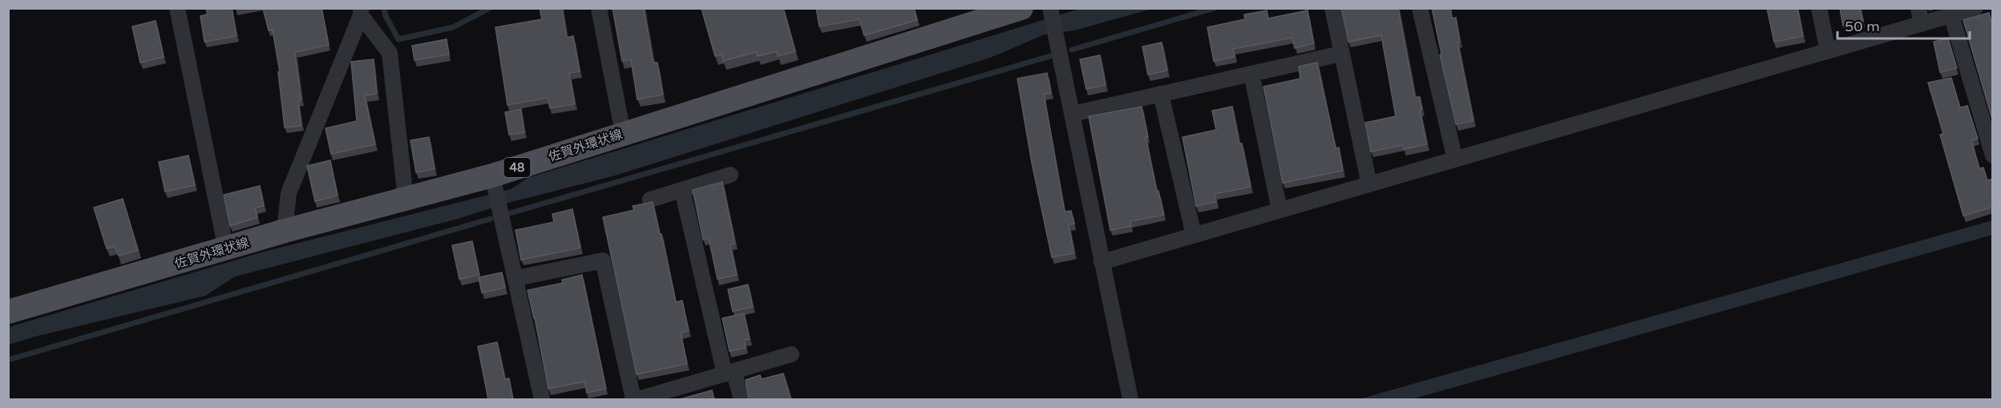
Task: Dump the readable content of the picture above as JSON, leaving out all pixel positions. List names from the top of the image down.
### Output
{
  "streets": {
    "main road": ["佐賀外環状線", "48"]
  },
  "scale_bar": "50 m"
}
